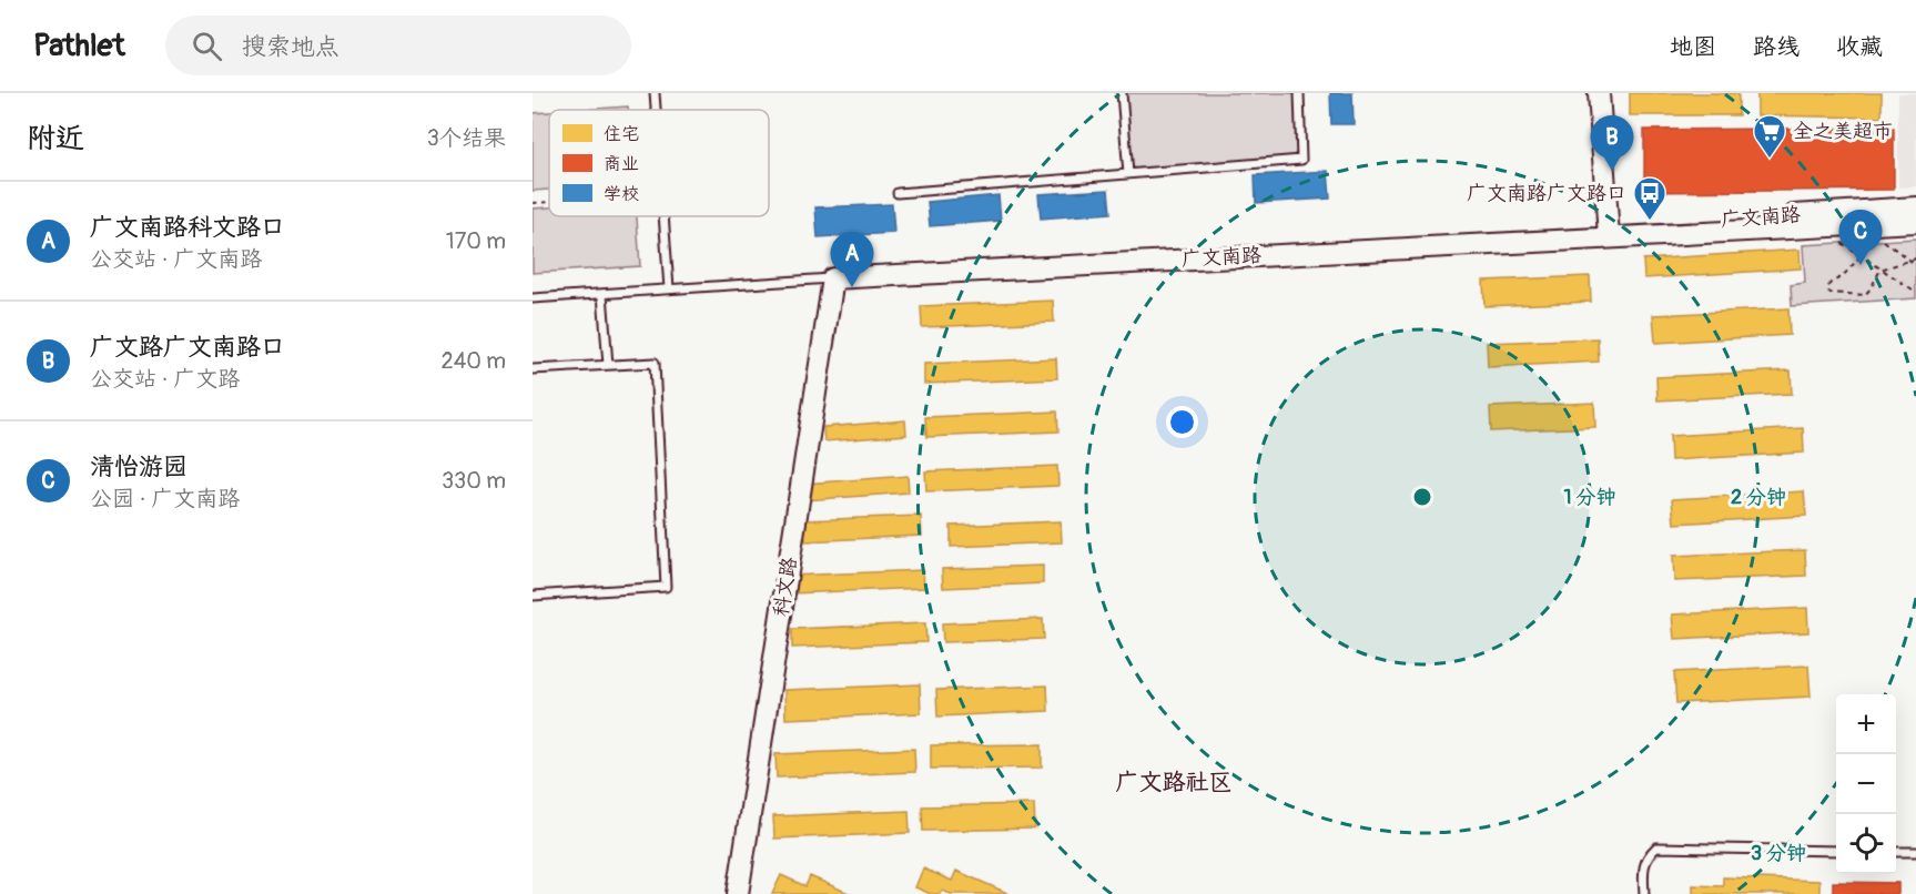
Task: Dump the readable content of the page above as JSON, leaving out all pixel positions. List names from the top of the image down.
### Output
{
  "streets": {
    "street": ["广文南路", "科文路"]
  },
  "crossings": [
    ["广文南路", "科文路"]
  ],
  "districts": ["广文路社区"],
  "places": {
    "supermarket": ["全之美超市"],
    "bus stop": ["广文南路广文路口"]
  },
  "legend": ["住宅", "商业", "学校"],
  "page": {
    "header": "Pathlet",
    "search": "搜索地点",
    "nav": ["地图", "路线", "收藏"],
    "heading": ["附近", "3个结果"],
    "pins": ["B", "C", "A"],
    "list": [
      {
        "mark": "A",
        "name": "广文南路科文路口",
        "note": "公交站 · 广文南路",
        "value": "170 m"
      },
      {
        "mark": "B",
        "name": "广文路广文南路口",
        "note": "公交站 · 广文路",
        "value": "240 m"
      },
      {
        "mark": "C",
        "name": "清怡游园",
        "note": "公园 · 广文南路",
        "value": "330 m"
      }
    ],
    "map_buttons": ["+", "−"]
  },
  "rings": ["1 分钟", "2 分钟", "3 分钟"]
}
